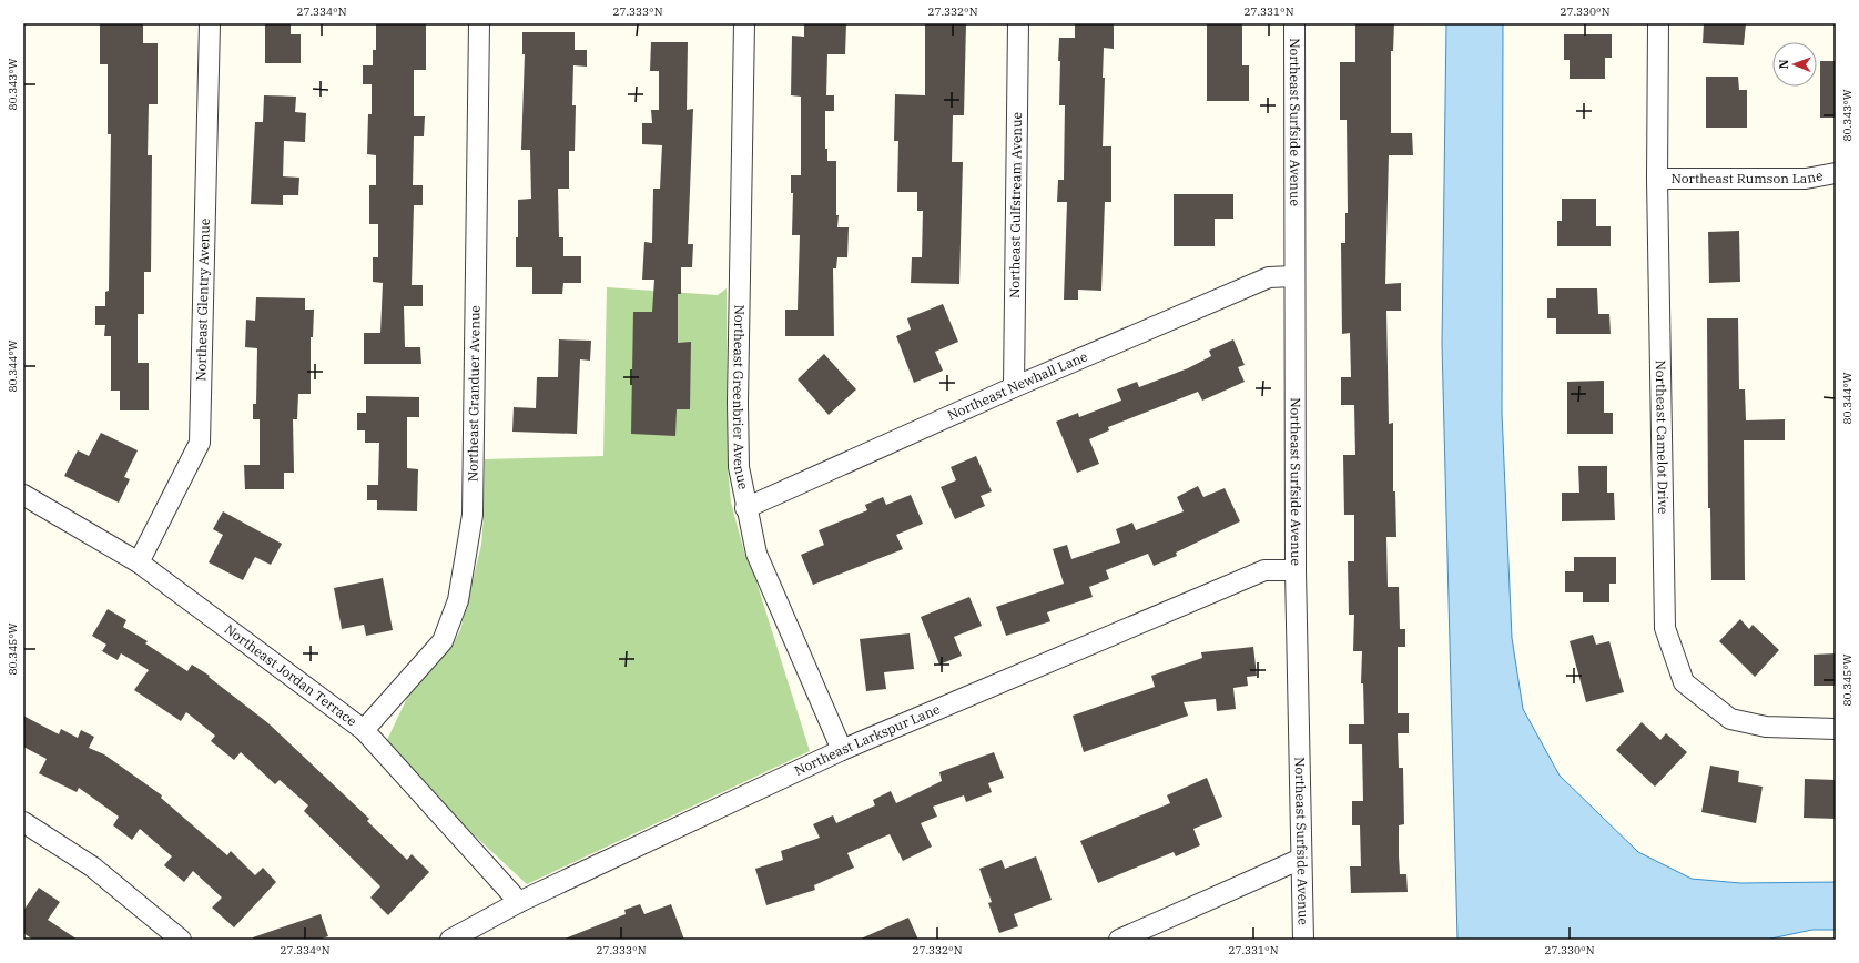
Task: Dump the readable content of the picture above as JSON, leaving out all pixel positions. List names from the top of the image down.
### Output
{
  "streets": {
    "street": [
      "Northeast Surfside Avenue",
      "Northeast Rumson Lane",
      "Northeast Gulfstream Avenue",
      "Northeast Glentry Avenue",
      "Northeast Newhall Lane",
      "Northeast Granduer Avenue",
      "Northeast Greenbrier Avenue",
      "Northeast Camelot Drive",
      "Northeast Jordan Terrace",
      "Northeast Larkspur Lane"
    ]
  },
  "crossings": [
    ["Northeast Surfside Avenue", "Northeast Newhall Lane"],
    ["Northeast Surfside Avenue", "Northeast Larkspur Lane"],
    ["Northeast Rumson Lane", "Northeast Camelot Drive"],
    ["Northeast Gulfstream Avenue", "Northeast Newhall Lane"],
    ["Northeast Glentry Avenue", "Northeast Jordan Terrace"],
    ["Northeast Newhall Lane", "Northeast Greenbrier Avenue"],
    ["Northeast Granduer Avenue", "Northeast Jordan Terrace"],
    ["Northeast Greenbrier Avenue", "Northeast Larkspur Lane"],
    ["Northeast Jordan Terrace", "Northeast Larkspur Lane"]
  ],
  "north": "left",
  "coordinates": [
    "27.334°N",
    "27.333°N",
    "27.332°N",
    "27.331°N",
    "27.330°N",
    "80.343°W",
    "80.344°W",
    "80.345°W"
  ]
}
